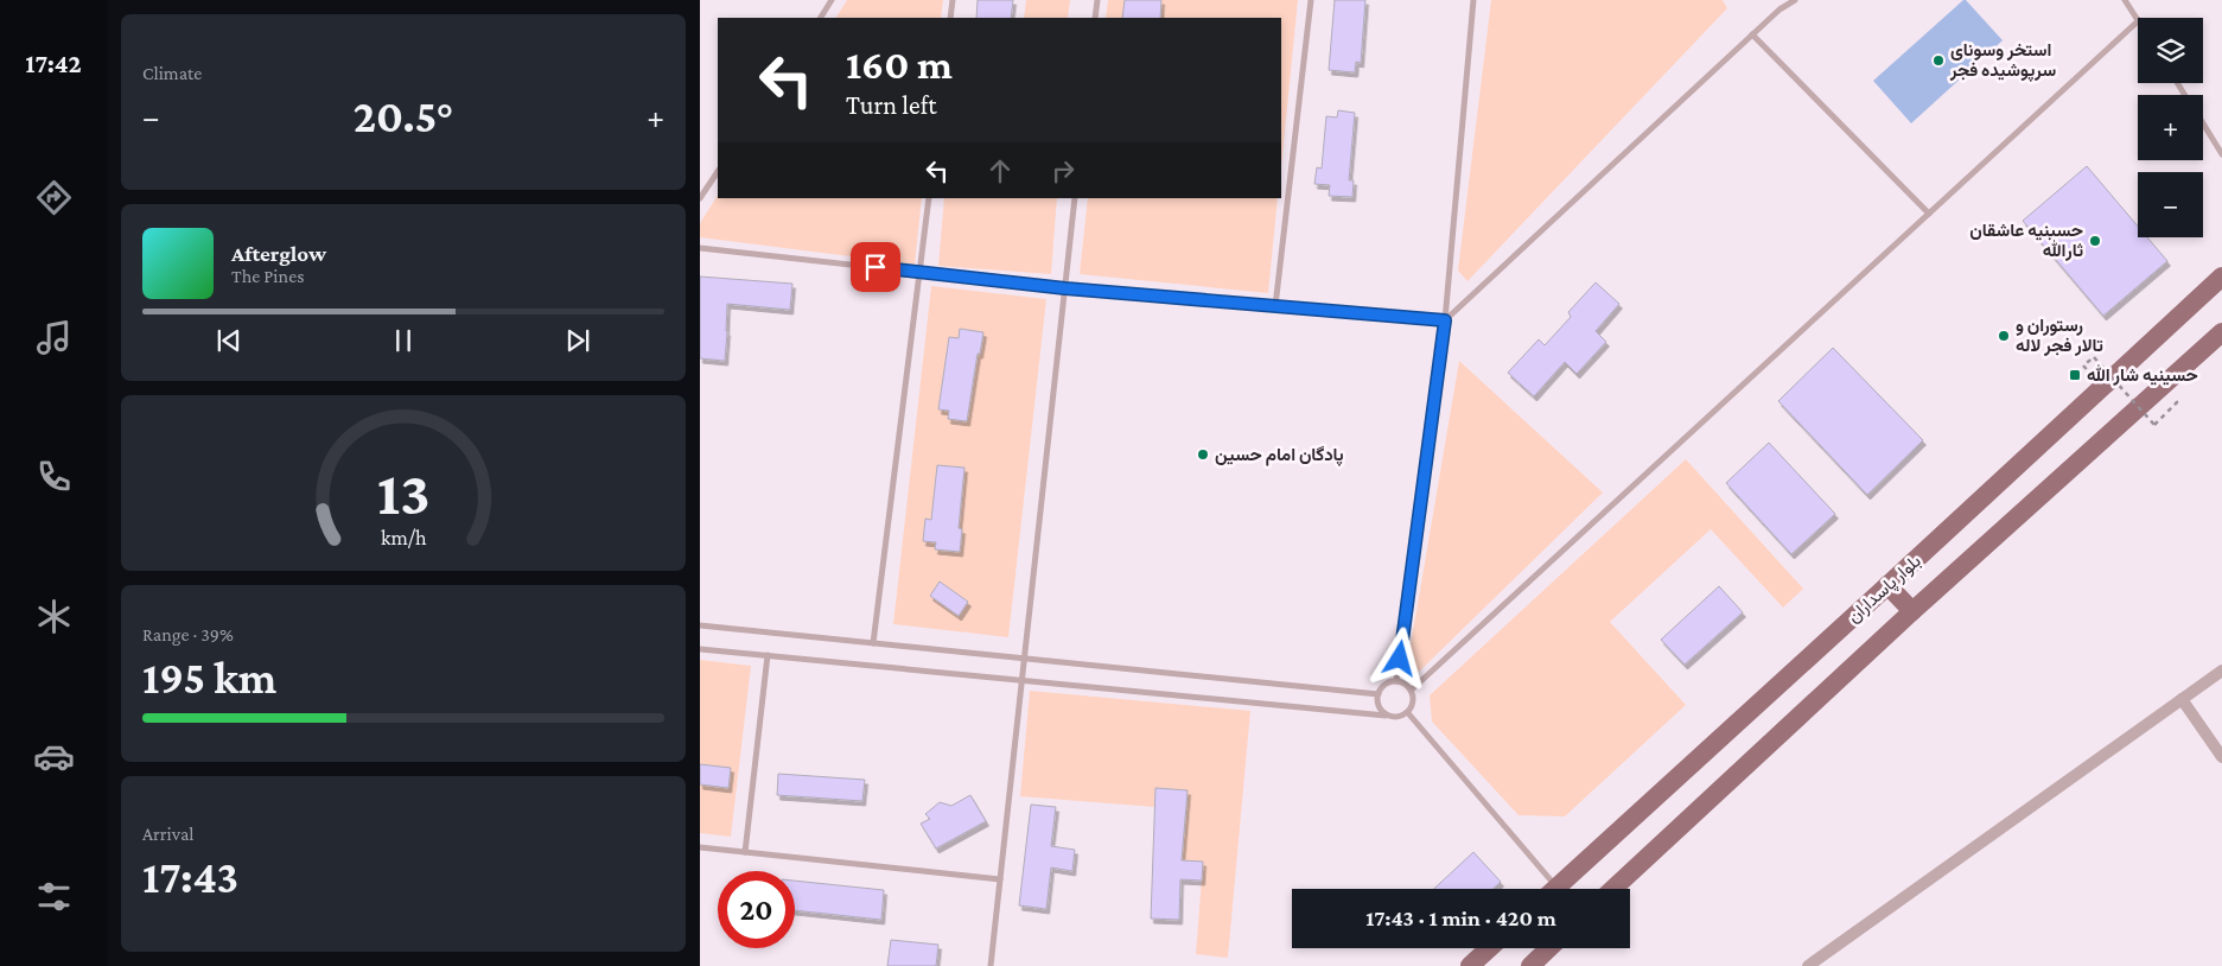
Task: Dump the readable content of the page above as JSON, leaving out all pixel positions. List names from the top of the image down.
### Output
{
  "streets": {
    "main road": ["بلوار پاسداران"]
  },
  "places": {
    "other": [
      "استخر وسونای سرپوشیده فجر",
      "حسینیه عاشقان ثارالله",
      "رستوران و تالار فجر لاله",
      "پادگان امام حسین"
    ],
    "transit": ["حسینیه شار الله"]
  },
  "page": {
    "tabs": "17:42",
    "tile": [
      "Climate",
      ["Range · 39%", "195 km"],
      ["Arrival", "17:43"]
    ],
    "map_buttons": ["+", "−"],
    "turn": ["160 m", "Turn left"],
    "heat": ["−", "20.5°", "+"],
    "song": ["Afterglow", "The Pines"],
    "limit": "20",
    "trip": "17:43 · 1 min · 420 m",
    "gauge": ["13", "km/h"]
  }
}
